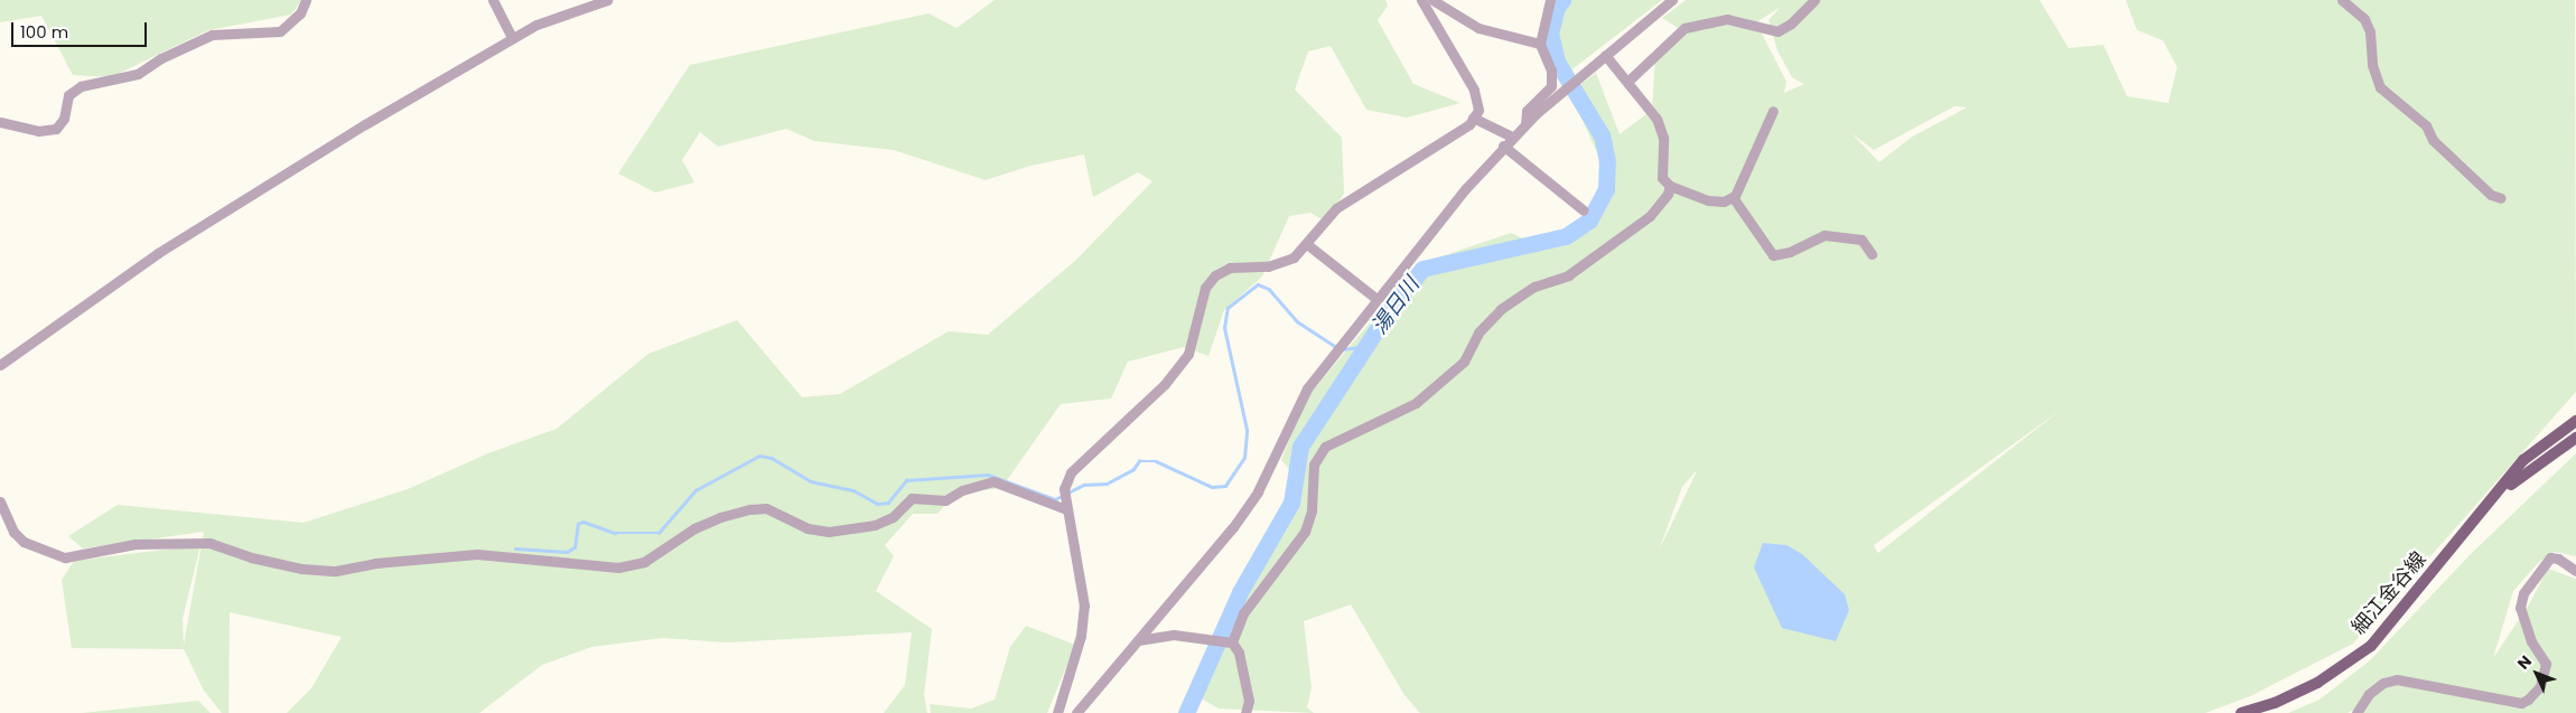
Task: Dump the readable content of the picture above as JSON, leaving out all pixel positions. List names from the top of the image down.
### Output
{
  "streets": {
    "main road": ["細江金谷線"]
  },
  "water": ["湯日川"],
  "scale_bar": "100 m",
  "north": "top left"
}
